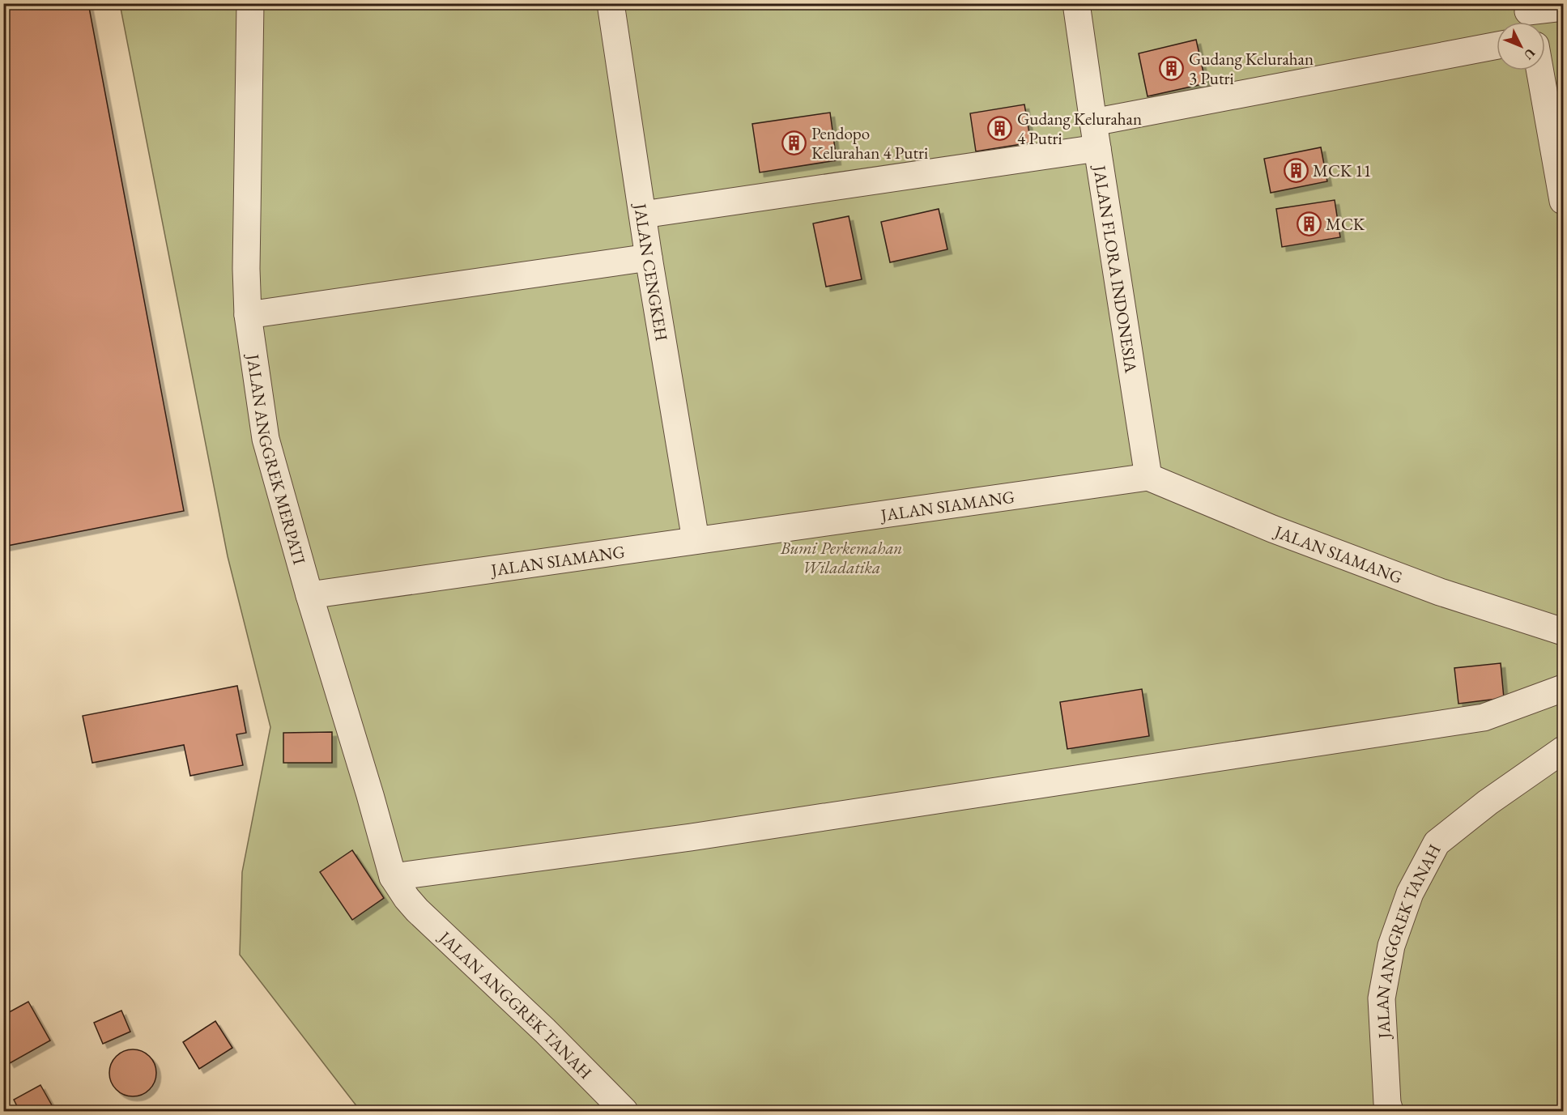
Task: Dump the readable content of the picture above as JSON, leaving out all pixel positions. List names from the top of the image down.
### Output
{
  "streets": {
    "street": [
      "JALAN FLORA INDONESIA",
      "JALAN CENGKEH",
      "JALAN ANGGREK MERPATI",
      "JALAN SIAMANG",
      "JALAN ANGGREK TANAH"
    ]
  },
  "crossings": [
    ["JALAN FLORA INDONESIA", "JALAN SIAMANG"],
    ["JALAN CENGKEH", "JALAN SIAMANG"],
    ["JALAN ANGGREK MERPATI", "JALAN SIAMANG"],
    ["JALAN ANGGREK MERPATI", "JALAN ANGGREK TANAH"]
  ],
  "parks": ["Bumi Perkemahan Wiladatika"],
  "places": {
    "building": [
      "Gudang Kelurahan 3 Putri",
      "Gudang Kelurahan 4 Putri",
      "Pendopo Kelurahan 4 Putri",
      "MCK 11",
      "MCK"
    ]
  },
  "north": "bottom right"
}
